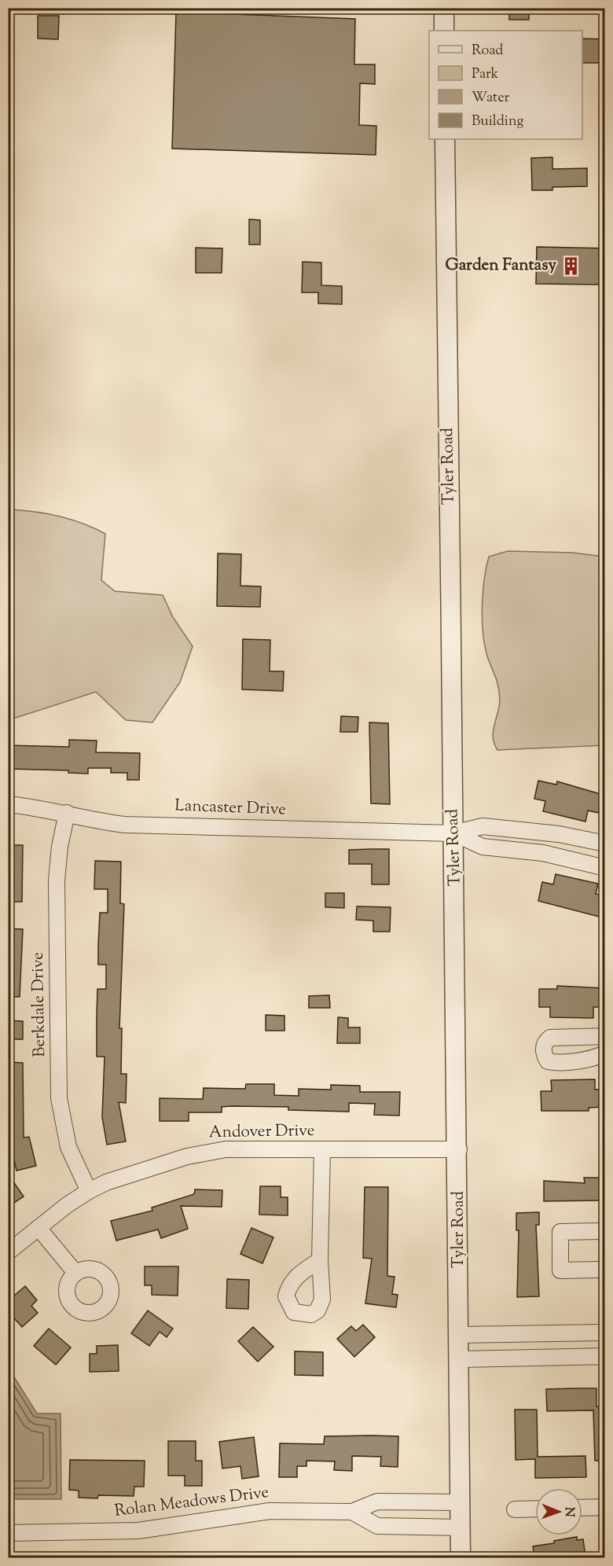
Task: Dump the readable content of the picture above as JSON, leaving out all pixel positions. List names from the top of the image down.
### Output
{
  "streets": {
    "street": [
      "Tyler Road",
      "Lancaster Drive",
      "Berkdale Drive",
      "Andover Drive",
      "Rolan Meadows Drive"
    ]
  },
  "crossings": [
    ["Tyler Road", "Lancaster Drive"],
    ["Tyler Road", "Andover Drive"],
    ["Tyler Road", "Rolan Meadows Drive"],
    ["Lancaster Drive", "Berkdale Drive"],
    ["Berkdale Drive", "Andover Drive"]
  ],
  "places": {
    "building": ["Garden Fantasy"]
  },
  "legend": [
    "Road",
    "Park",
    "Water",
    "Building"
  ],
  "north": "right"
}
